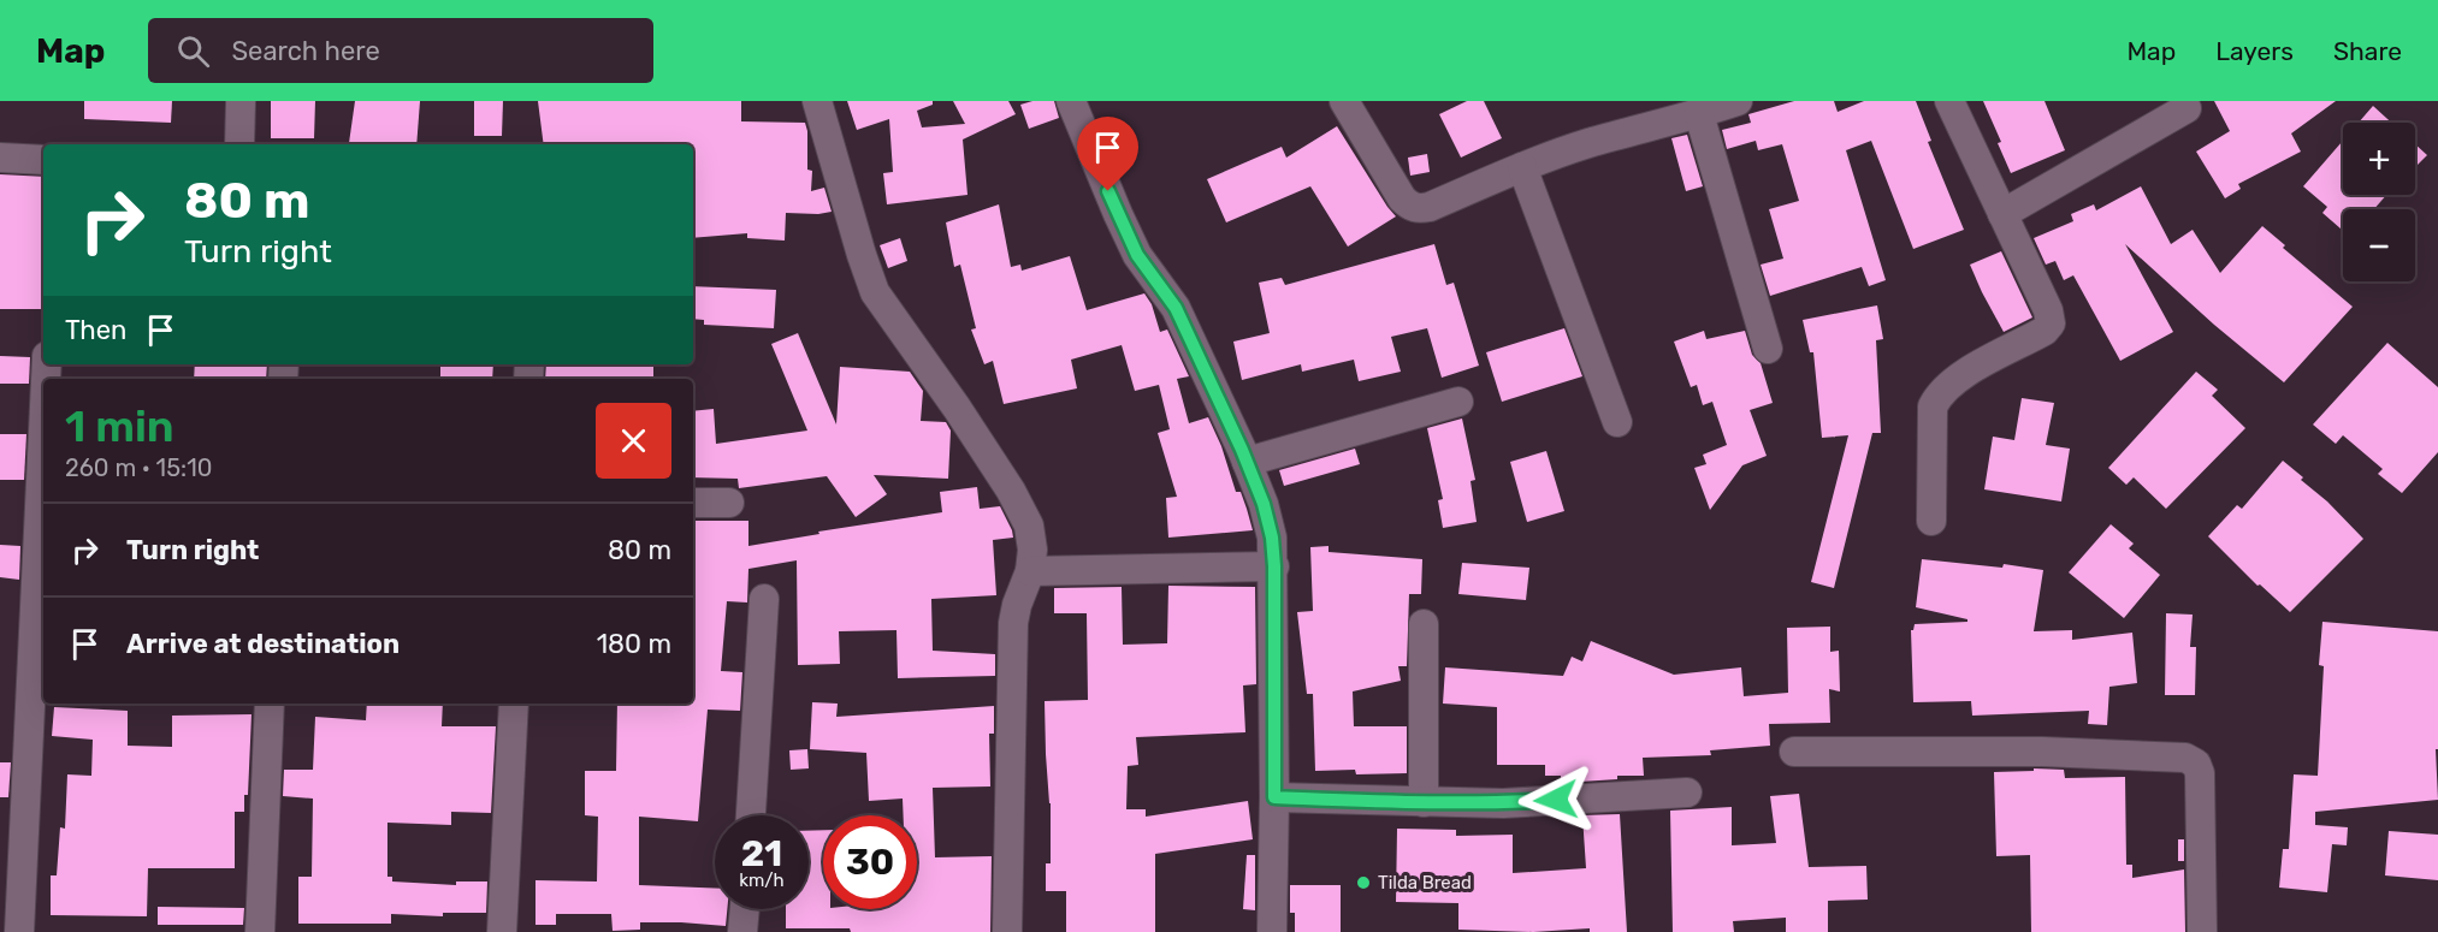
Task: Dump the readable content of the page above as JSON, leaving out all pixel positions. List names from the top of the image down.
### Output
{
  "places": ["Tilda Bread"],
  "page": {
    "header": "Map",
    "search": "Search here",
    "nav": ["Map", "Layers", "Share"],
    "map_buttons": ["+", "−"],
    "turn": ["80 m", "Turn right"],
    "then": "Then",
    "heading": ["1 min", "260 m · 15:10"],
    "list": [
      {
        "name": "Turn right",
        "value": "80 m"
      },
      {
        "name": "Arrive at destination",
        "value": "180 m"
      }
    ],
    "speed": "21 km/h",
    "limit": "30"
  }
}
